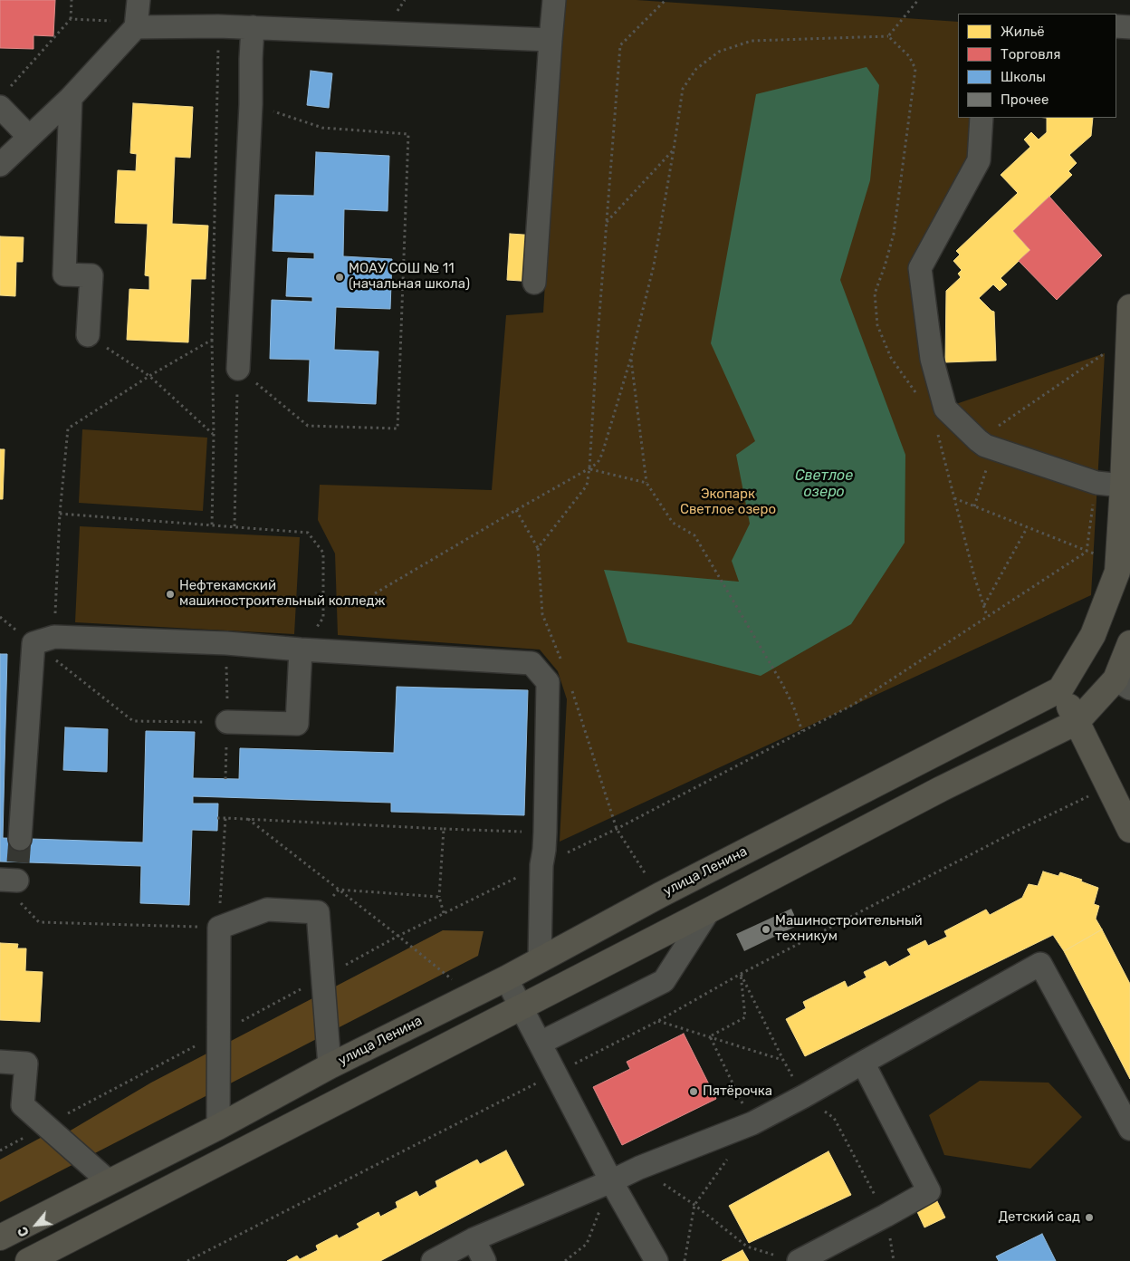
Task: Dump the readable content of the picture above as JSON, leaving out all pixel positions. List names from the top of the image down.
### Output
{
  "streets": {
    "main road": ["улица Ленина"]
  },
  "water": ["Светлое озеро"],
  "parks": ["Экопарк Светлое озеро"],
  "places": [
    "МОАУ СОШ № 11 (начальная школа)",
    "Нефтекамский машиностроительный колледж",
    "Машиностроительный техникум",
    "Пятёрочка",
    "Детский сад"
  ],
  "legend": [
    "Жильё",
    "Торговля",
    "Школы",
    "Прочее"
  ],
  "north": "bottom left"
}
